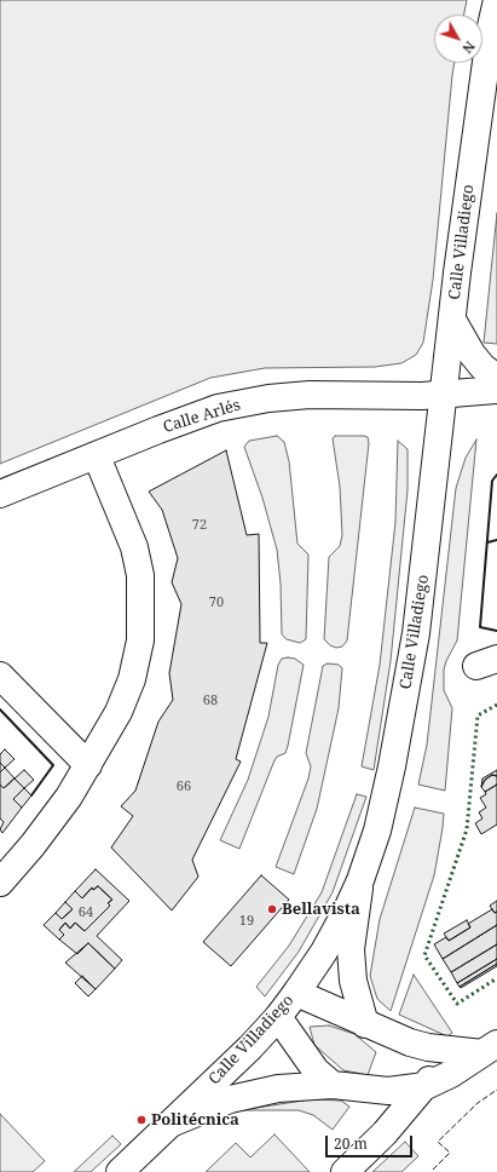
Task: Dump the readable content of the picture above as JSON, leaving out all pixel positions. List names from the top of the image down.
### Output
{
  "streets": {
    "main road": ["Calle Villadiego", "Calle Arlés"]
  },
  "crossings": [
    ["Calle Villadiego", "Calle Arlés"]
  ],
  "places": ["Bellavista", "Politécnica"],
  "house_numbers": [
    "72",
    "70",
    "68",
    "66",
    "64",
    "19"
  ],
  "scale_bar": "20 m",
  "north": "bottom right"
}
